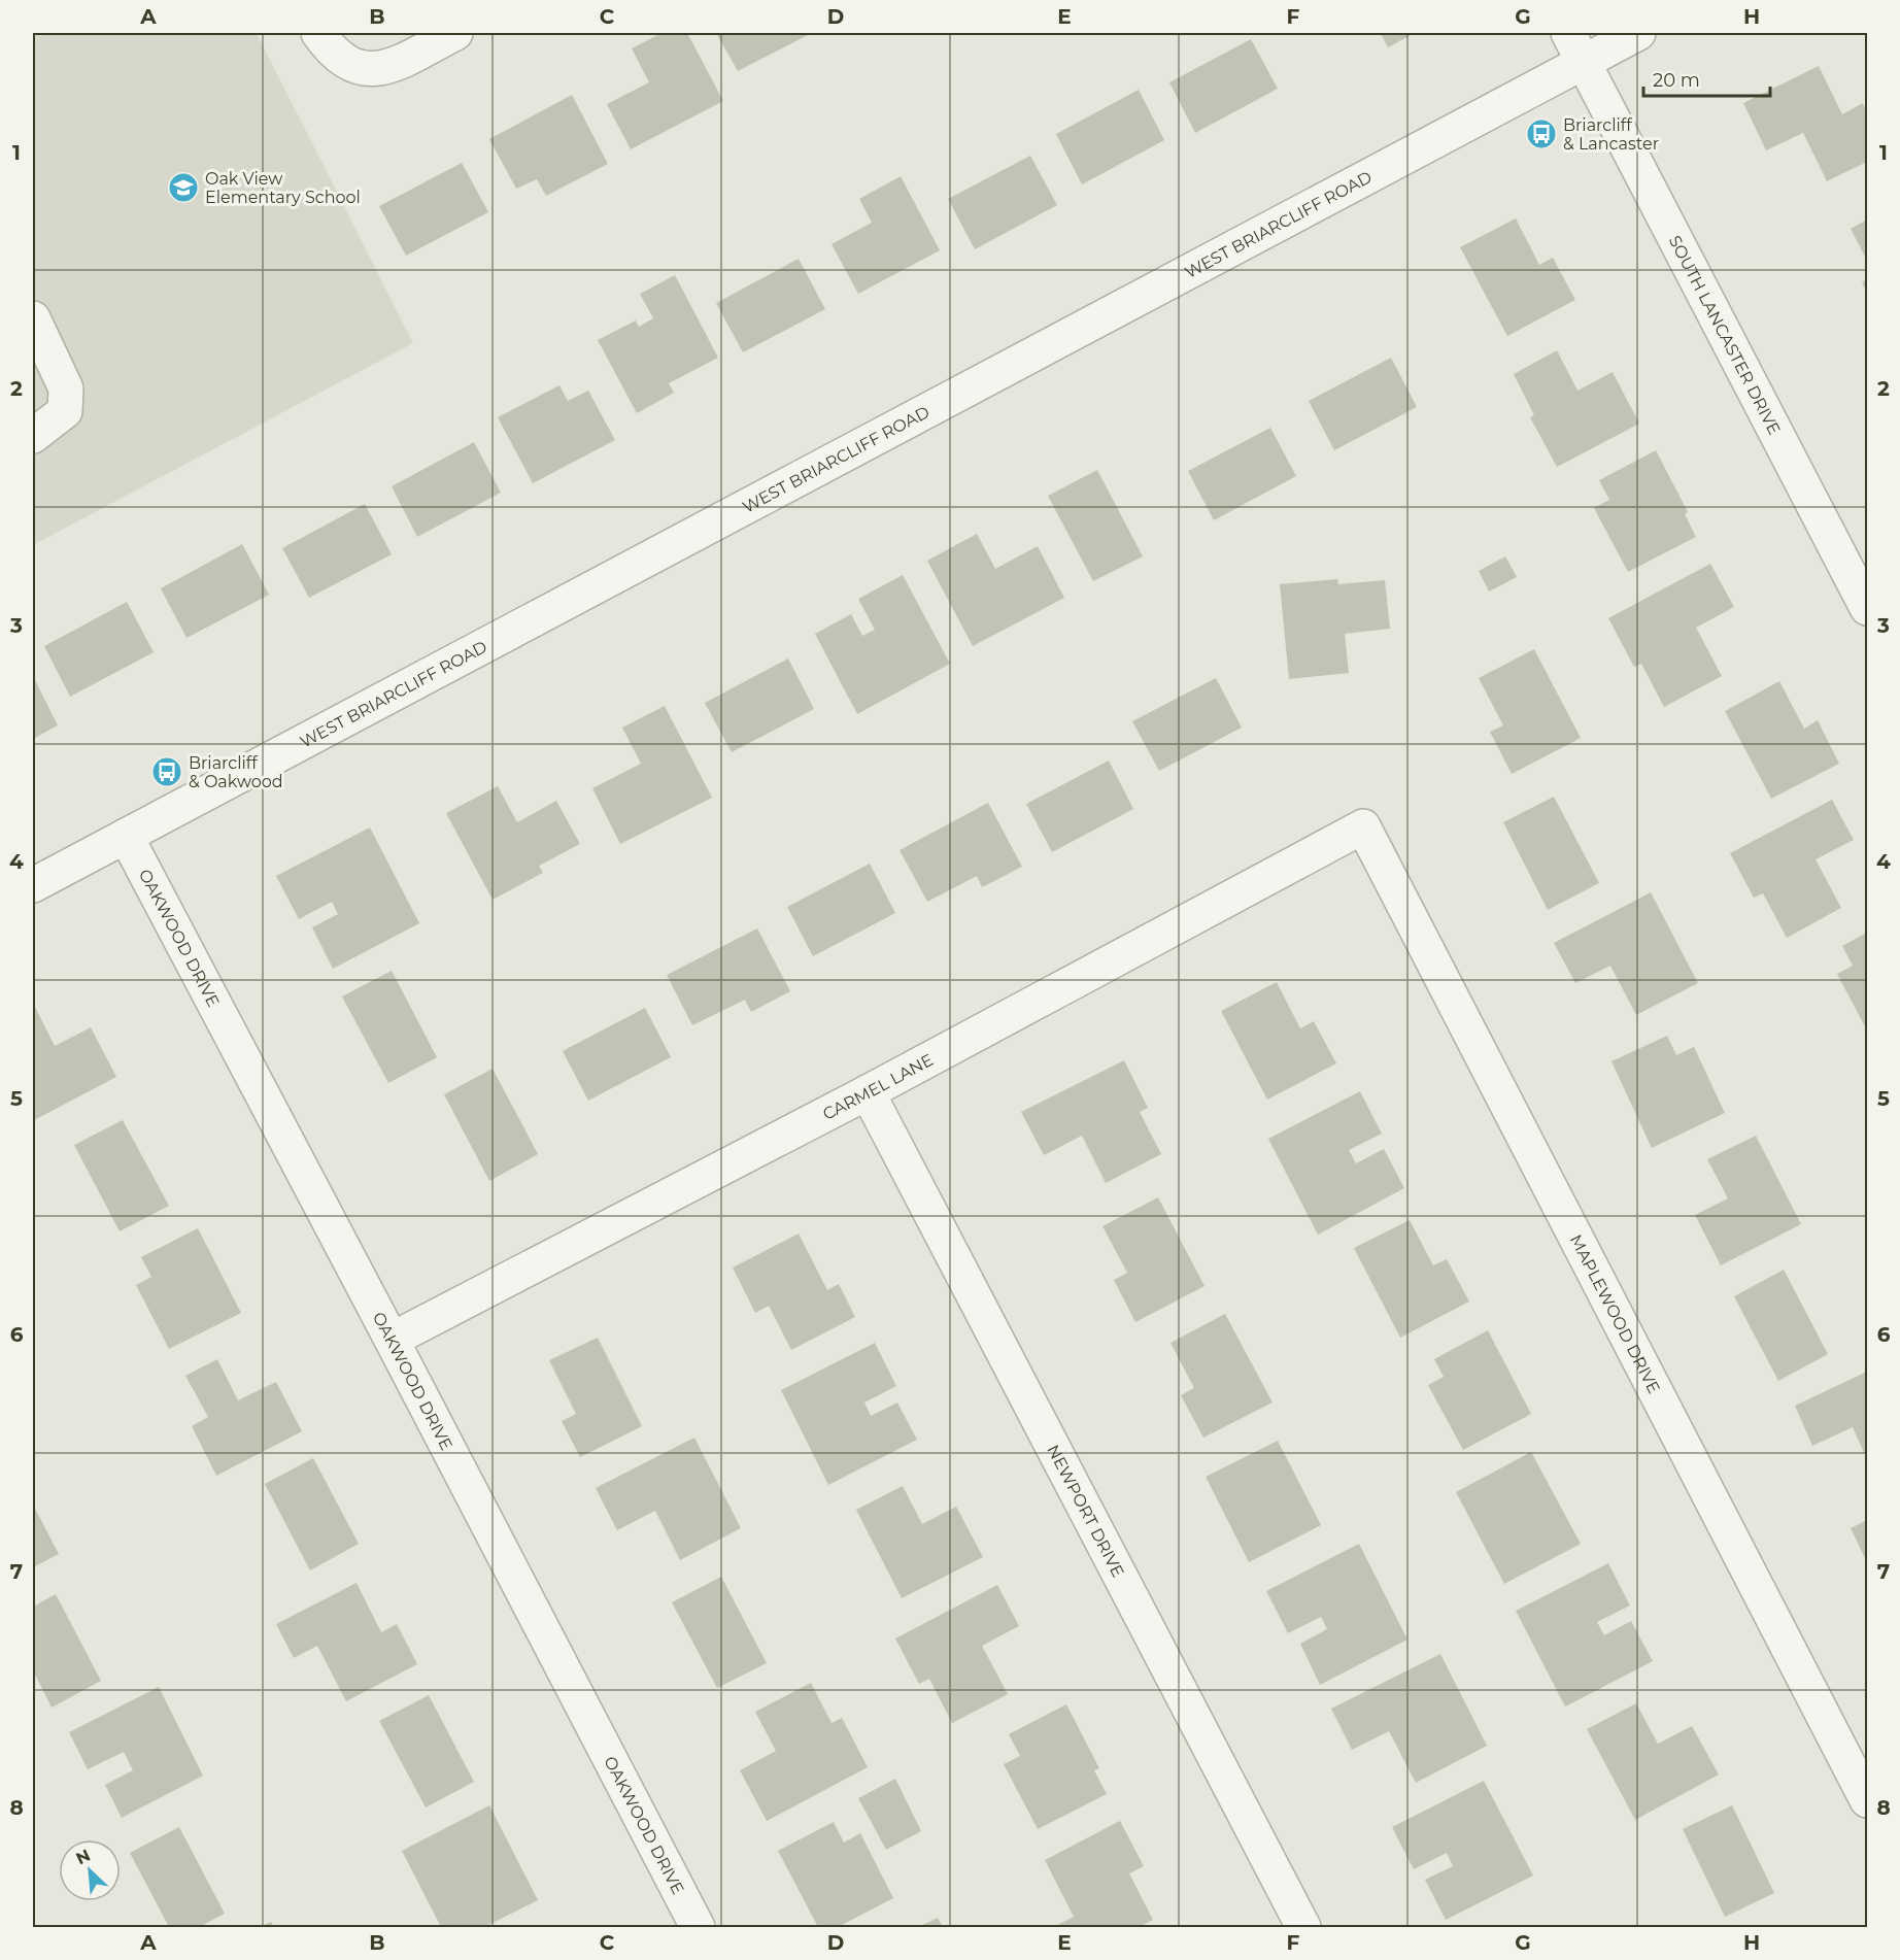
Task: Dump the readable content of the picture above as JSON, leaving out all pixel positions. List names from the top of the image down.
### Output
{
  "streets": {
    "street": [
      "WEST BRIARCLIFF ROAD",
      "SOUTH LANCASTER DRIVE",
      "OAKWOOD DRIVE",
      "CARMEL LANE",
      "MAPLEWOOD DRIVE",
      "NEWPORT DRIVE"
    ]
  },
  "crossings": [
    ["WEST BRIARCLIFF ROAD", "SOUTH LANCASTER DRIVE"],
    ["WEST BRIARCLIFF ROAD", "OAKWOOD DRIVE"],
    ["OAKWOOD DRIVE", "CARMEL LANE"],
    ["CARMEL LANE", "MAPLEWOOD DRIVE"],
    ["CARMEL LANE", "NEWPORT DRIVE"]
  ],
  "places": {
    "bus stop": ["Briarcliff & Lancaster", "Briarcliff & Oakwood"],
    "school or university": ["Oak View Elementary School"]
  },
  "scale_bar": "20 m",
  "north": "top left",
  "grid": {
    "columns": [
      "A",
      "B",
      "C",
      "D",
      "E",
      "F",
      "G",
      "H"
    ],
    "rows": [
      "1",
      "2",
      "3",
      "4",
      "5",
      "6",
      "7",
      "8"
    ]
  }
}
